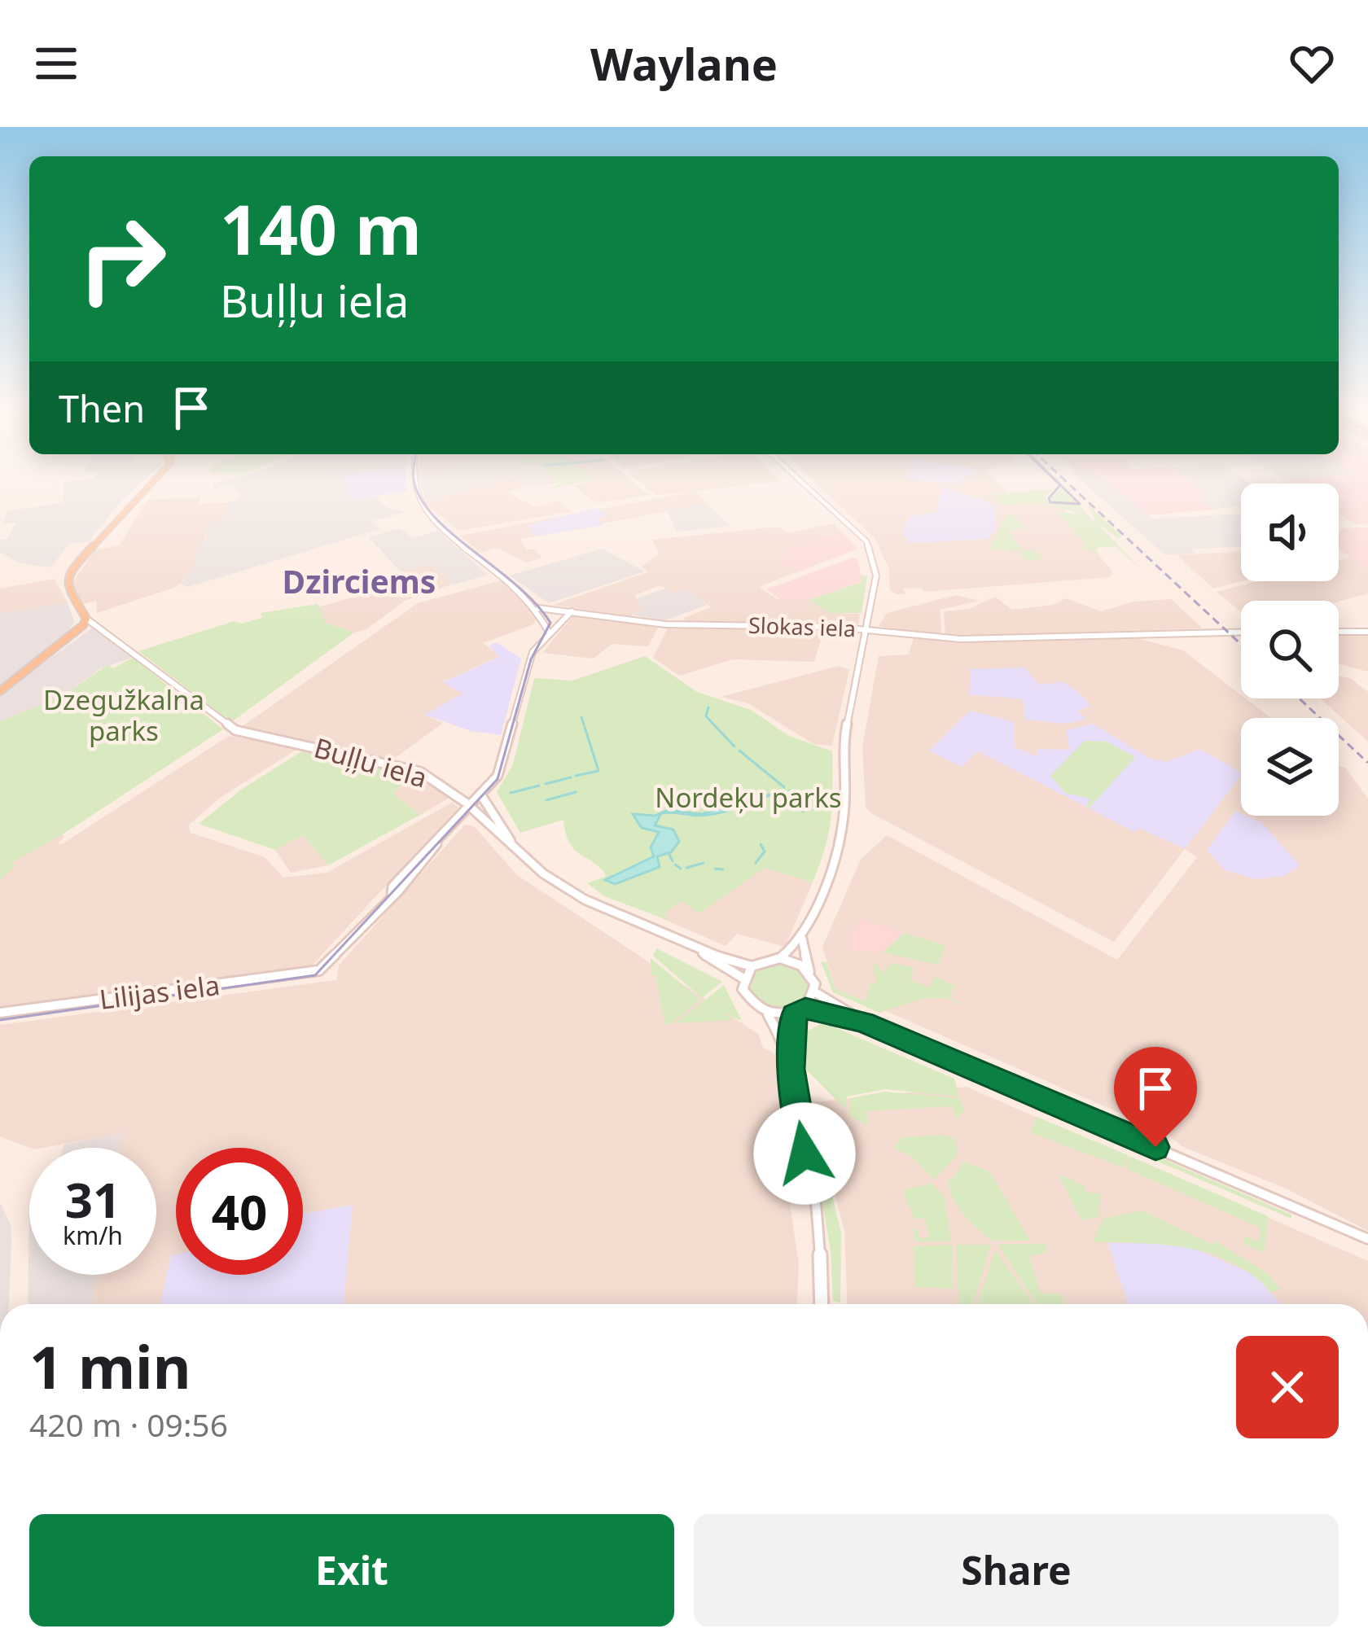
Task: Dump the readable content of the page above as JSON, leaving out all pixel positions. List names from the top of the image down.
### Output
{
  "streets": {
    "street": ["Slokas iela", "Buļļu iela", "Lilijas iela"]
  },
  "crossings": [
    ["Buļļu iela", "Lilijas iela"]
  ],
  "districts": ["Dzirciems"],
  "parks": ["Dzegužkalna parks", "Nordeķu parks"],
  "page": {
    "header": "Waylane",
    "turn": ["140 m", "Buļļu iela"],
    "then": "Then",
    "speed": "31 km/h",
    "limit": "40",
    "heading": ["1 min", "420 m · 09:56"],
    "buttons": ["Exit", "Share"]
  }
}
